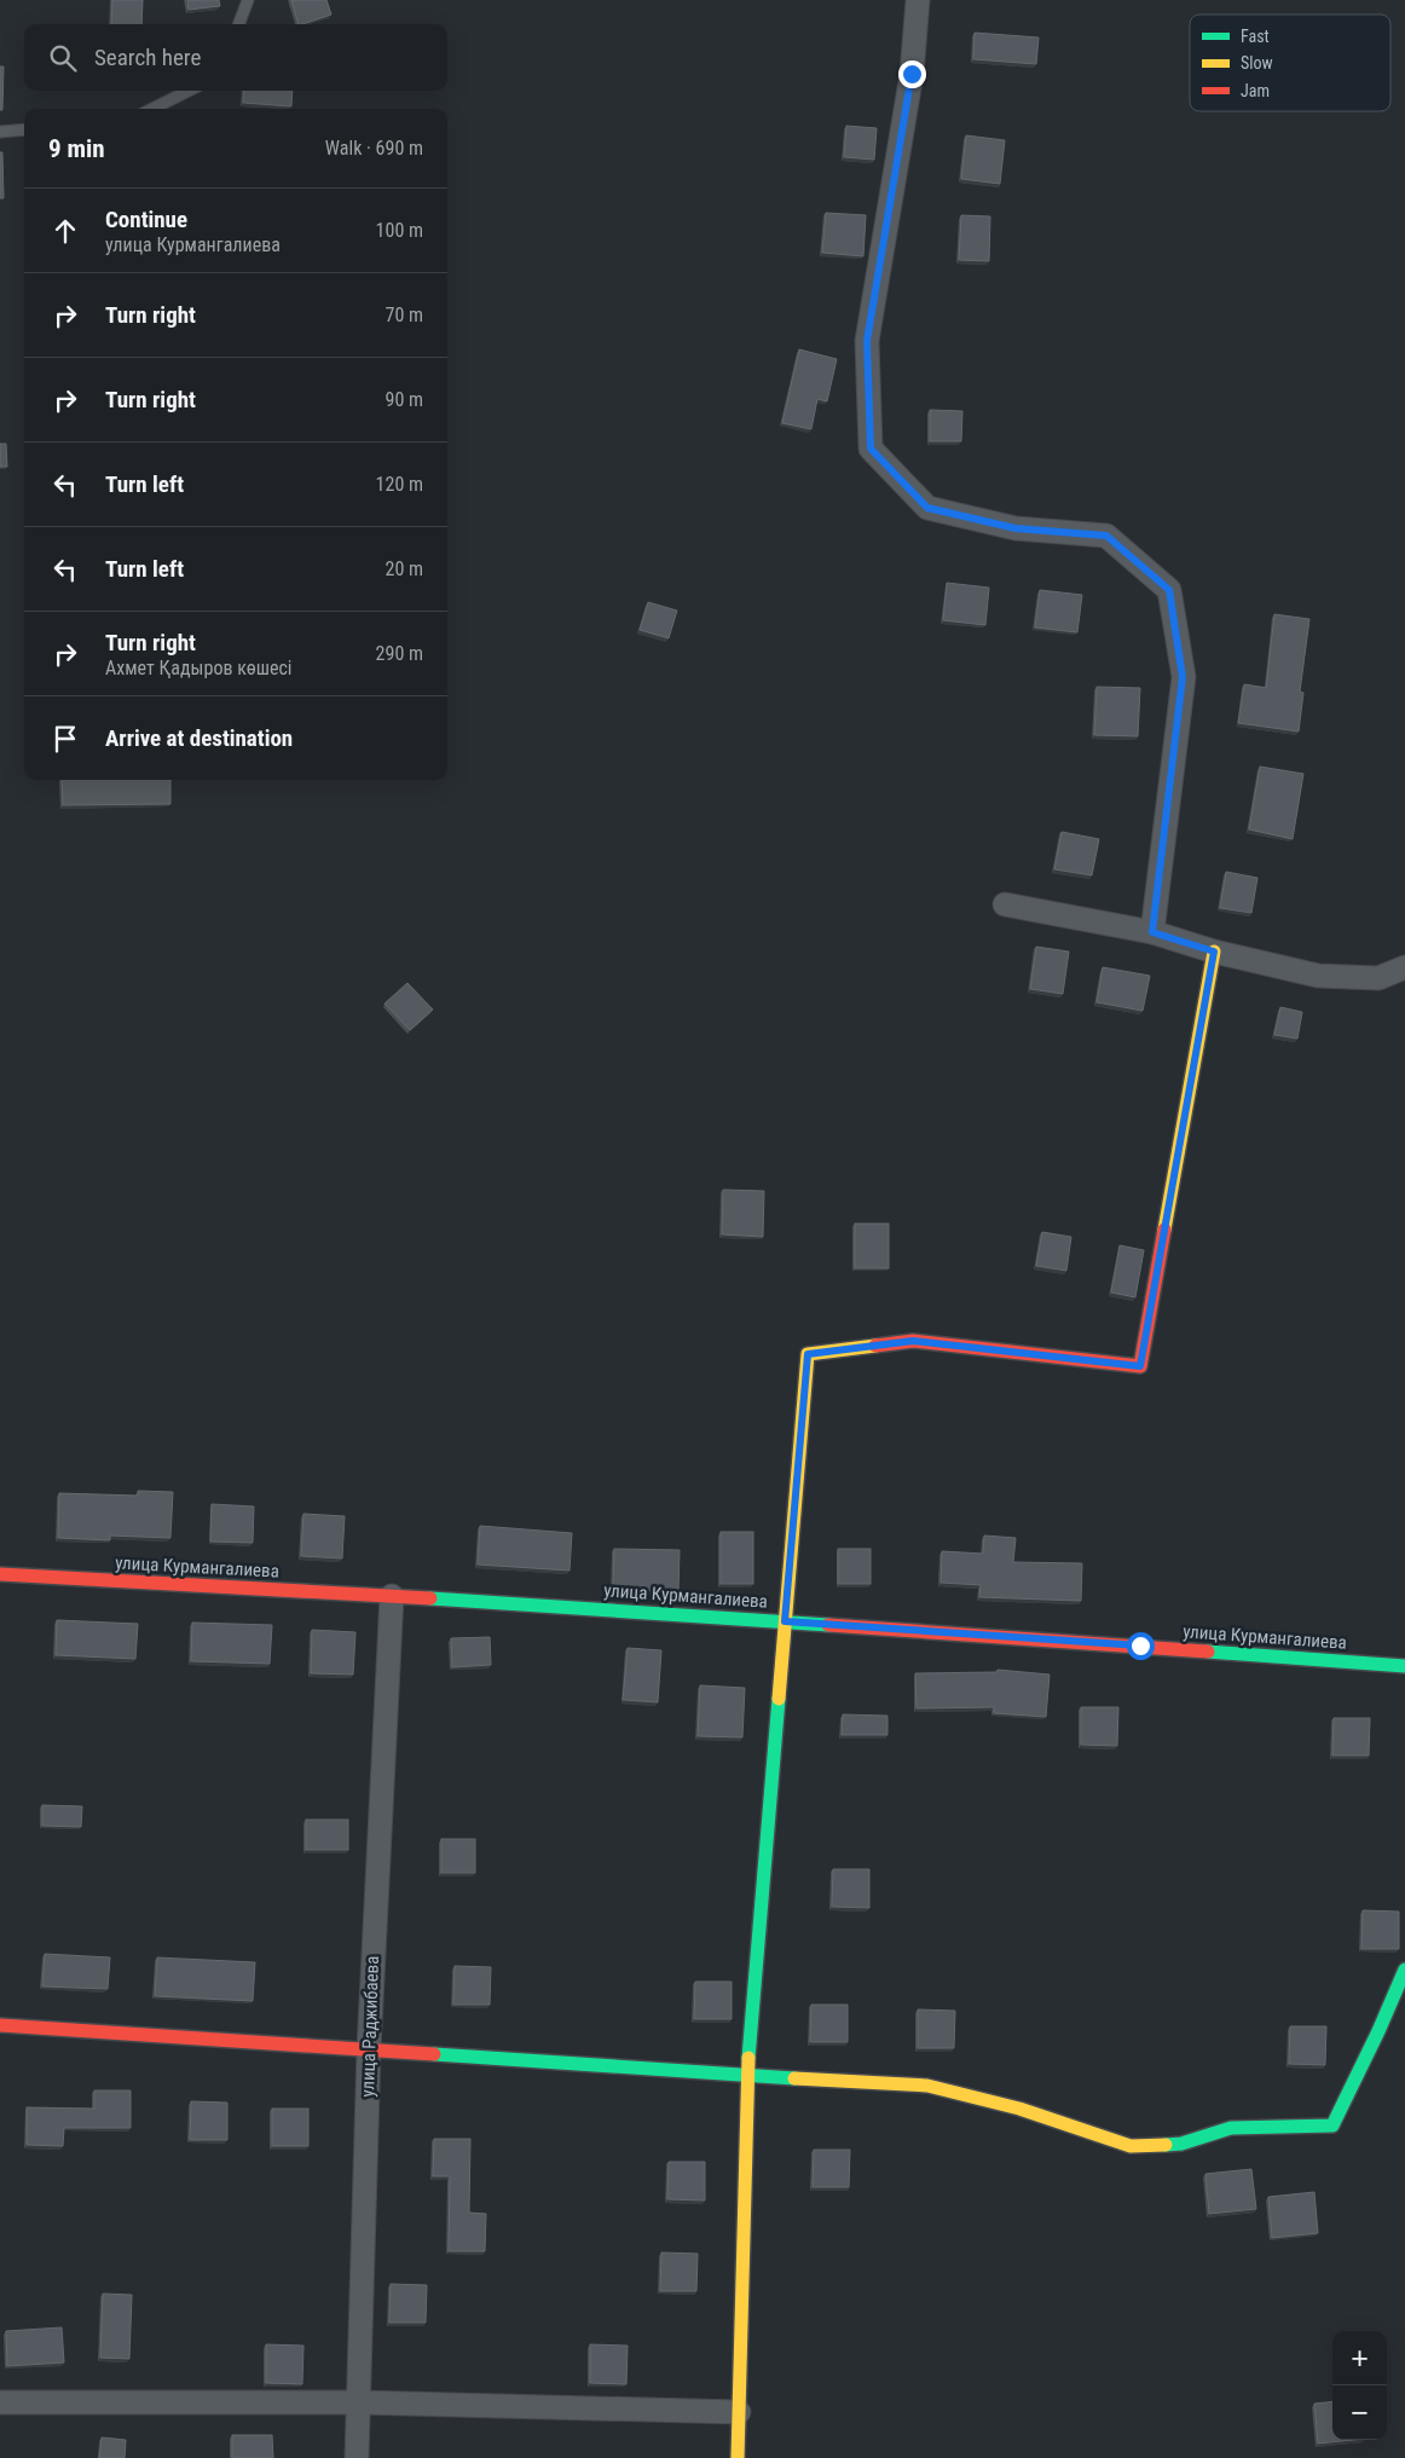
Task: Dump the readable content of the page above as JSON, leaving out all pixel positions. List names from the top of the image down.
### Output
{
  "streets": {
    "street": ["улица Курмангалиева", "улица Раджибаева"]
  },
  "crossings": [
    ["улица Курмангалиева", "улица Раджибаева"]
  ],
  "legend": ["Fast", "Slow", "Jam"],
  "page": {
    "search": "Search here",
    "heading": ["9 min", "Walk · 690 m"],
    "list": [
      ["Continue", "улица Курмангалиева", "100 m"],
      ["Turn right", "70 m"],
      ["Turn right", "90 m"],
      ["Turn left", "120 m"],
      ["Turn left", "20 m"],
      ["Turn right", "Ахмет Қадыров көшесі", "290 m"],
      "Arrive at destination"
    ],
    "map_buttons": ["+", "−"]
  }
}
